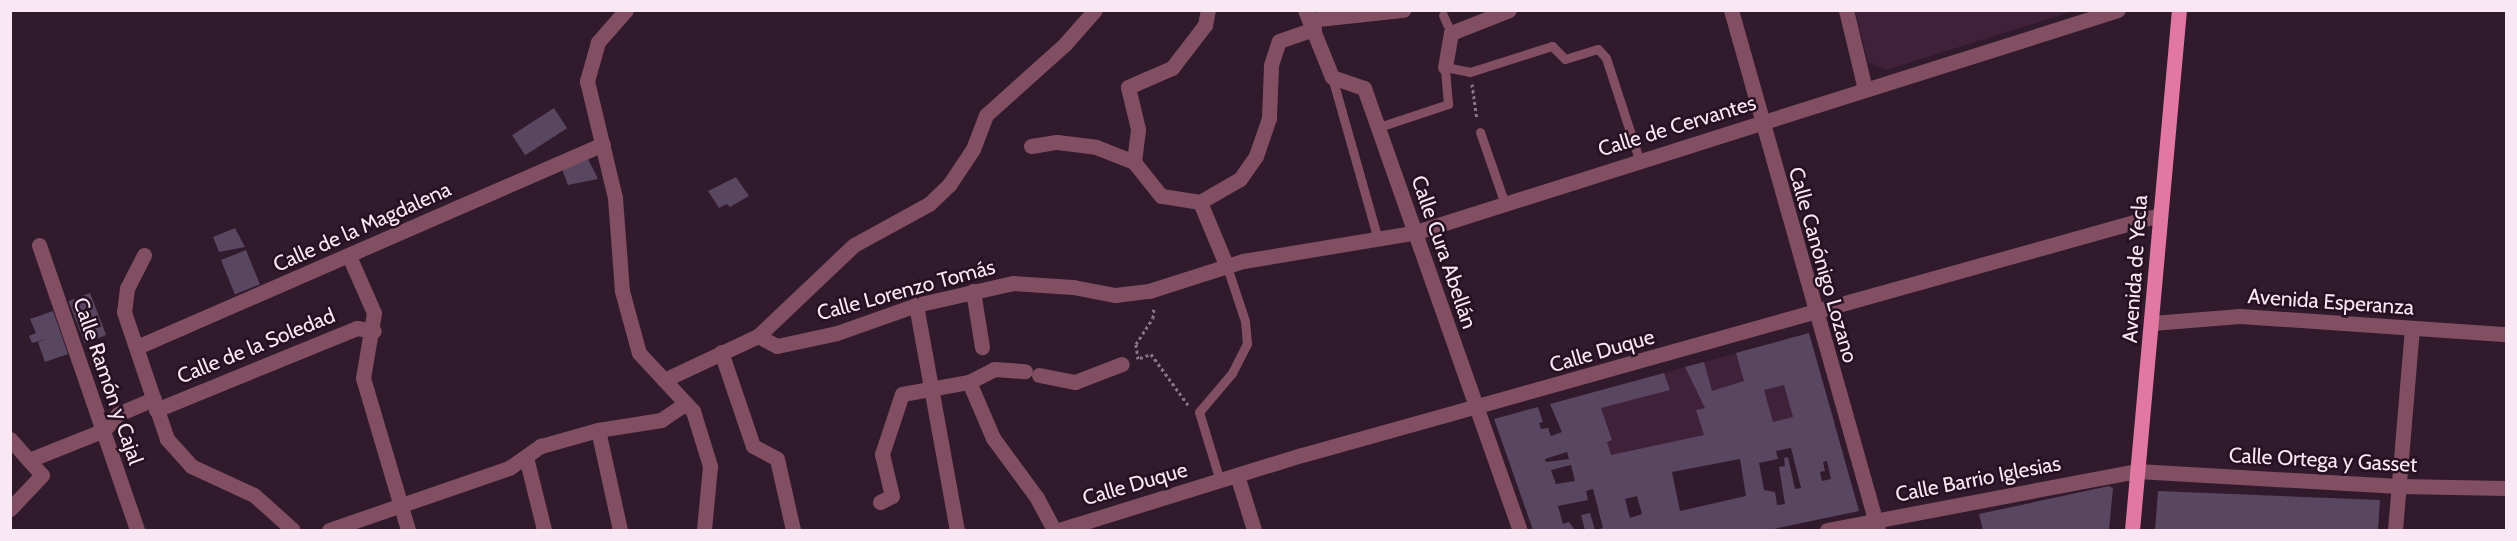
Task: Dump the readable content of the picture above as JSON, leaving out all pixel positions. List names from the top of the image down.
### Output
{
  "streets": {
    "main road": ["Avenida de Yecla"],
    "street": [
      "Calle de Cervantes",
      "Calle de la Magdalena",
      "Calle Cura Abellán",
      "Calle Canónigo Lozano",
      "Calle Lorenzo Tomás",
      "Avenida Esperanza",
      "Calle de la Soledad",
      "Calle Duque",
      "Calle Ramón y Cajal",
      "Calle Ortega y Gasset",
      "Calle Barrio Iglesias"
    ]
  },
  "crossings": [
    ["Calle de Cervantes", "Calle Cura Abellán"],
    ["Calle de Cervantes", "Calle Canónigo Lozano"],
    ["Calle de Cervantes", "Calle Lorenzo Tomás"],
    ["Calle Cura Abellán", "Calle Duque"],
    ["Calle Canónigo Lozano", "Calle Duque"],
    ["Calle Canónigo Lozano", "Calle Barrio Iglesias"],
    ["Avenida de Yecla", "Avenida Esperanza"],
    ["Avenida de Yecla", "Calle Duque"],
    ["Avenida de Yecla", "Calle Ortega y Gasset"],
    ["Avenida de Yecla", "Calle Barrio Iglesias"],
    ["Calle de la Soledad", "Calle Ramón y Cajal"],
    ["Calle Ortega y Gasset", "Calle Barrio Iglesias"]
  ]
}
